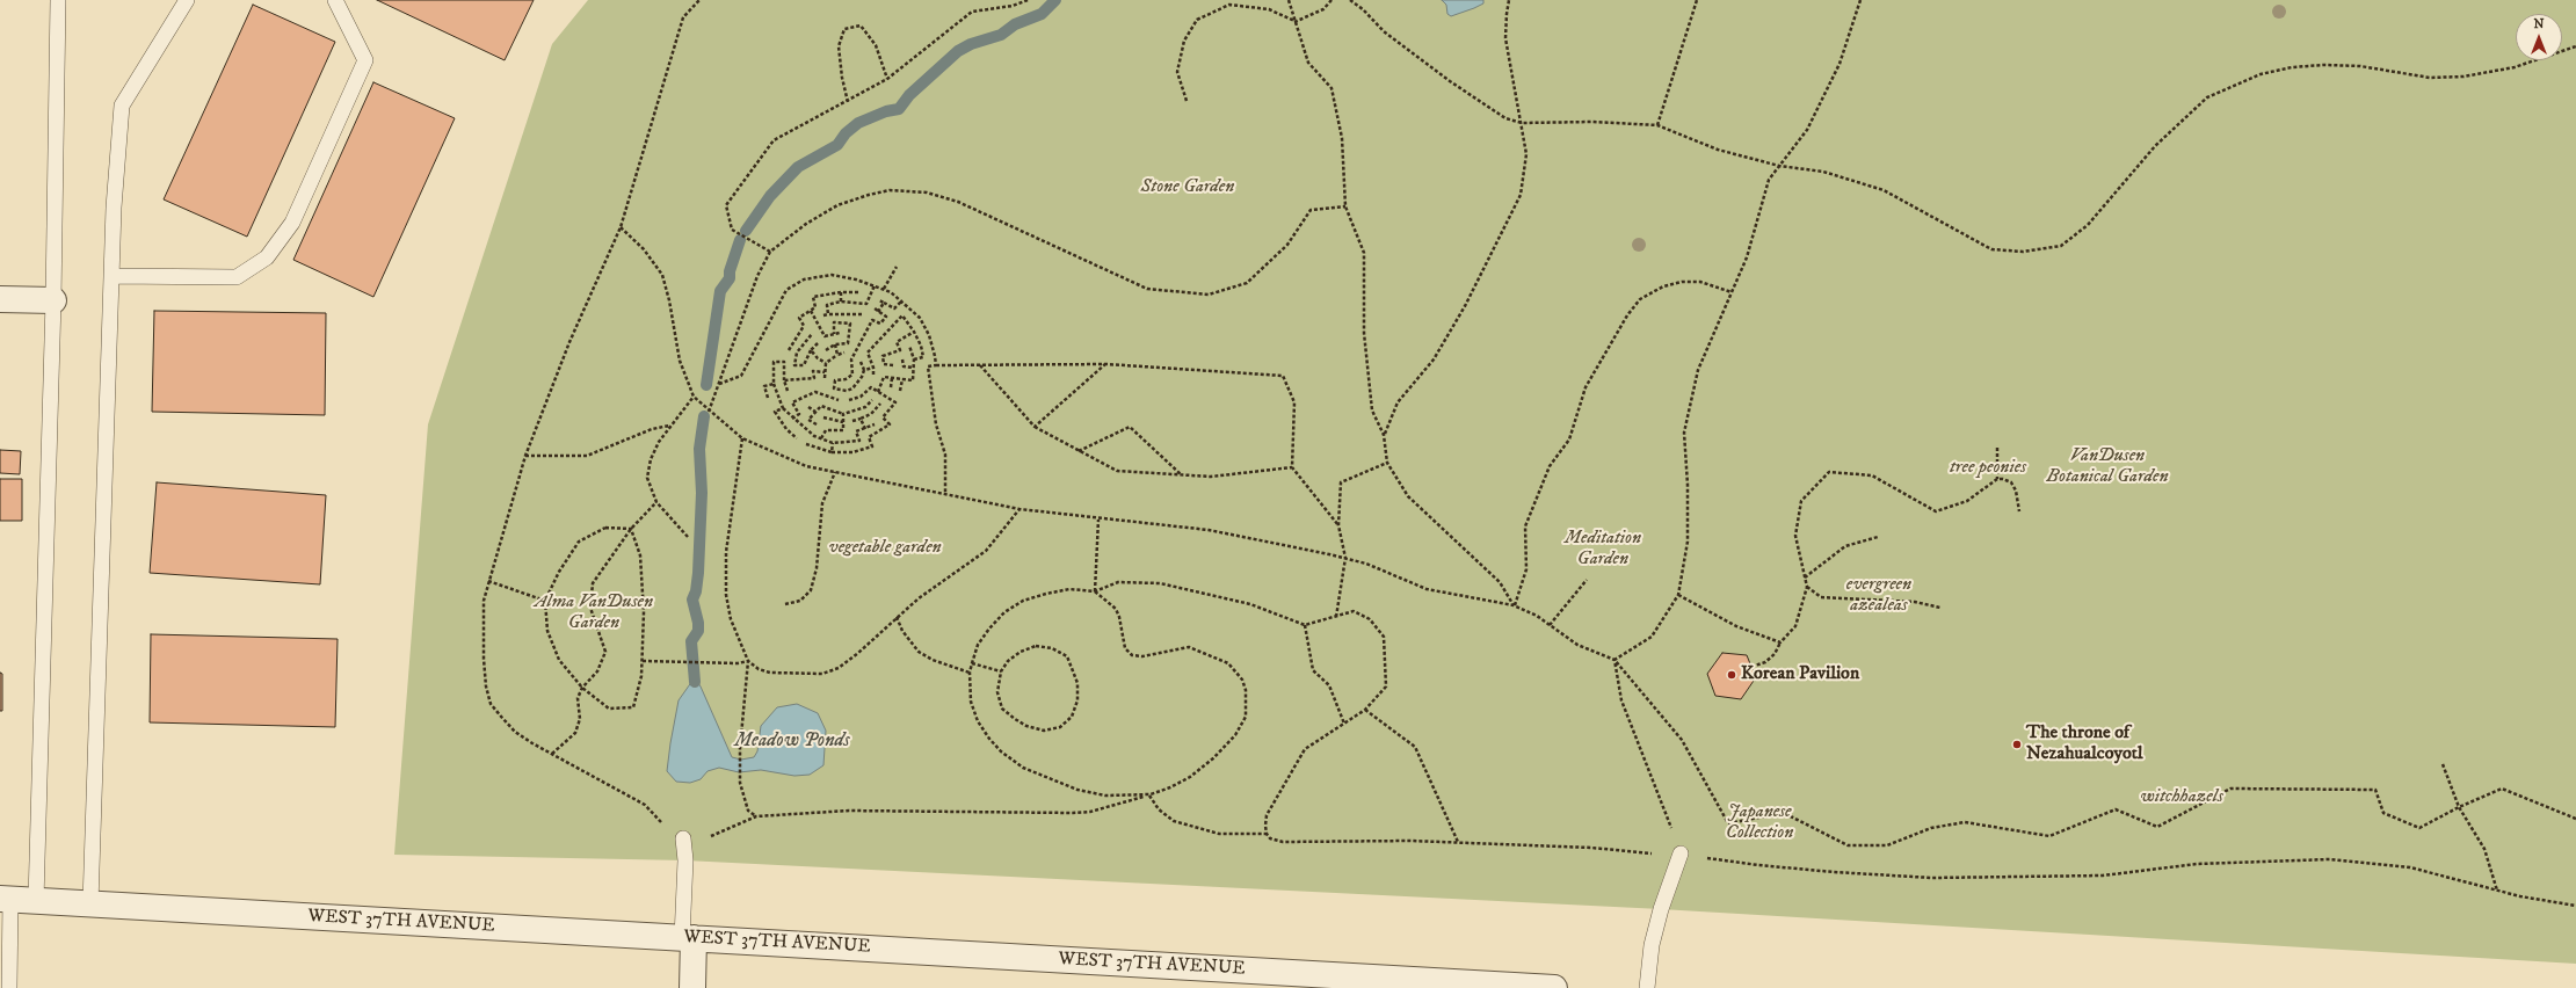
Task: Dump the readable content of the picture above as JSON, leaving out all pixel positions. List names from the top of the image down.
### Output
{
  "streets": {
    "street": ["WEST 37TH AVENUE"]
  },
  "water": ["Meadow Ponds"],
  "parks": [
    "Stone Garden",
    "VanDusen Botanical Garden",
    "tree peonies",
    "Meditation Garden",
    "vegetable garden",
    "evergreen azealeas",
    "Alma VanDusen Garden",
    "witchhazels",
    "Japanese Collection"
  ],
  "places": ["Korean Pavilion", "The throne of Nezahualcoyotl"],
  "north": "top"
}
